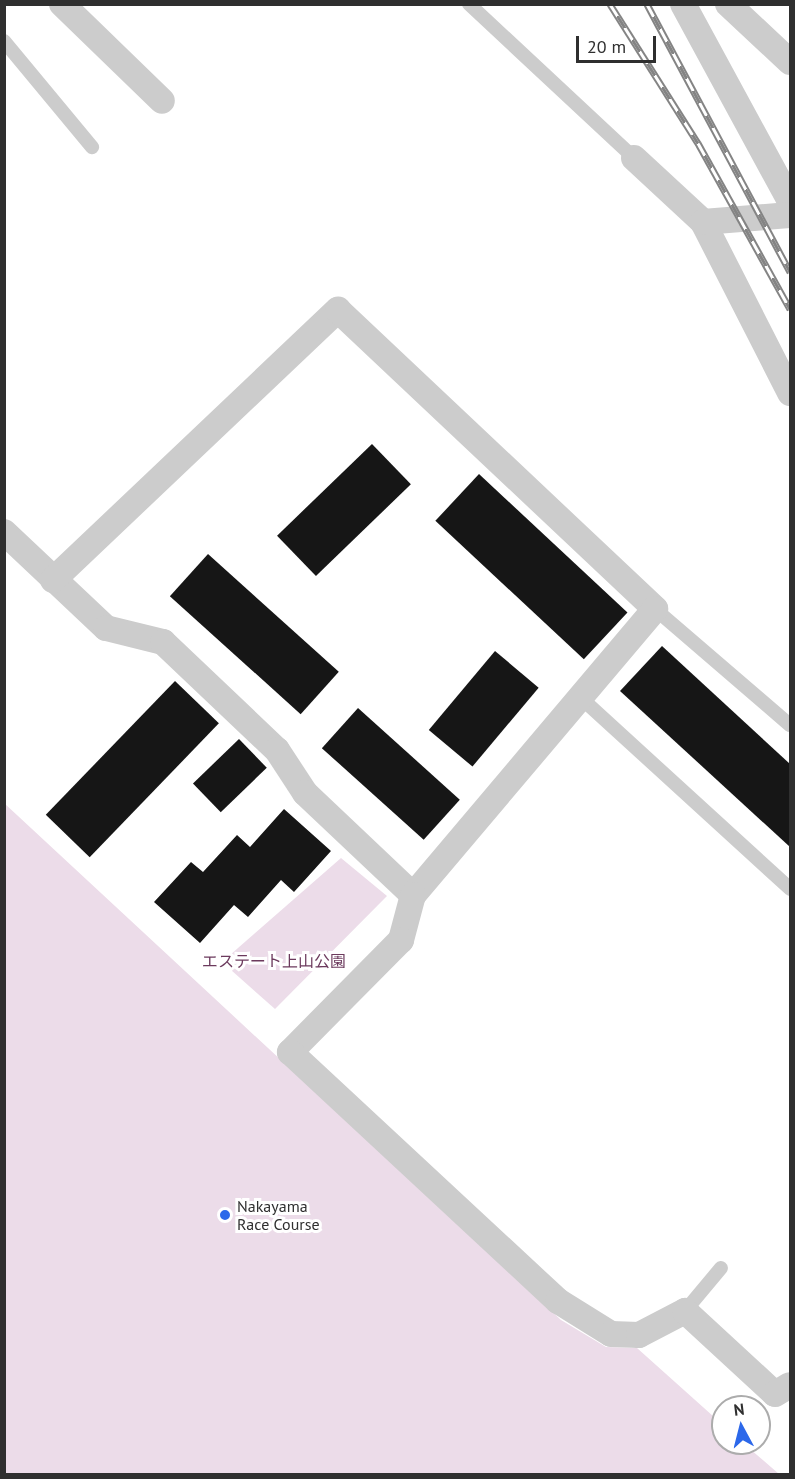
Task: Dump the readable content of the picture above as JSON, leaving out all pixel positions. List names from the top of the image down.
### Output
{
  "parks": ["エステート上山公園"],
  "places": ["Nakayama Race Course"],
  "scale_bar": "20 m",
  "north": "top"
}
